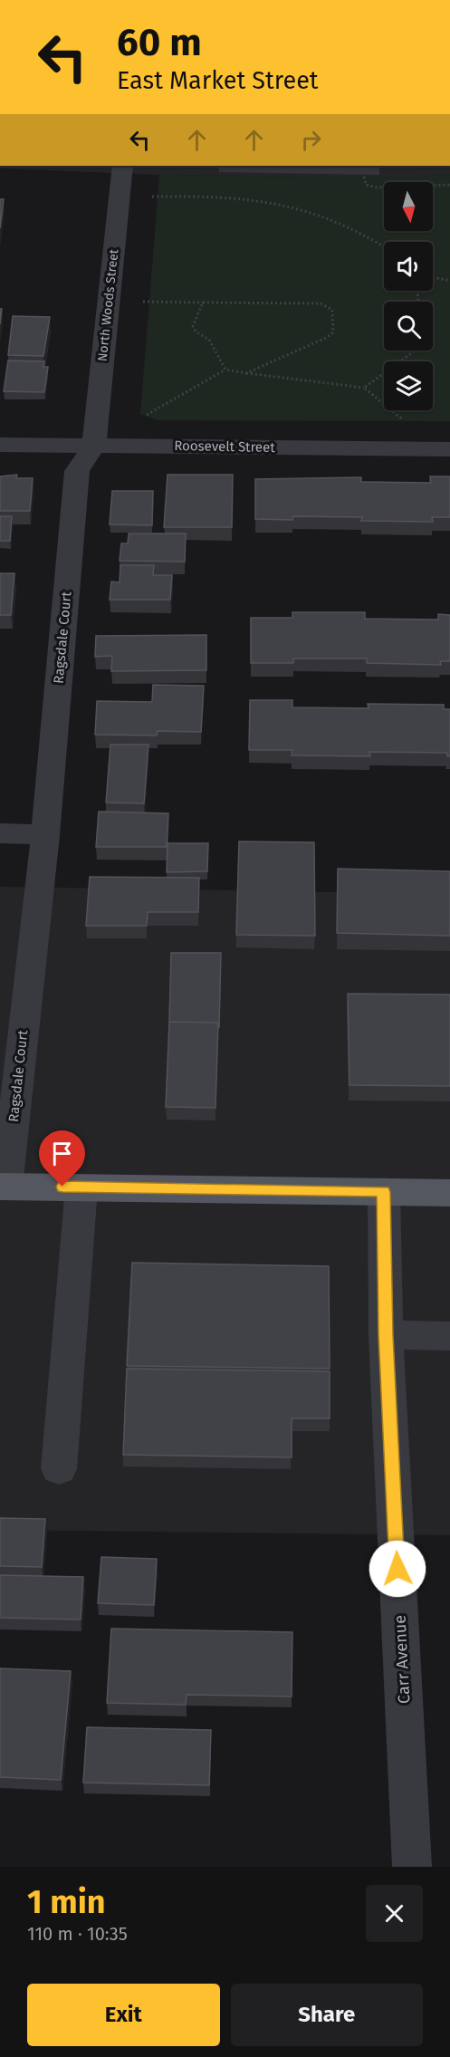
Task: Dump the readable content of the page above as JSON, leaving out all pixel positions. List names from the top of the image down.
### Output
{
  "streets": {
    "street": [
      "North Woods Street",
      "Roosevelt Street",
      "Ragsdale Court",
      "Carr Avenue"
    ]
  },
  "crossings": [
    ["North Woods Street", "Roosevelt Street"],
    ["North Woods Street", "Ragsdale Court"],
    ["Roosevelt Street", "Ragsdale Court"]
  ],
  "north": "bottom",
  "page": {
    "turn": ["60 m", "East Market Street"],
    "heading": ["1 min", "110 m · 10:35"],
    "buttons": ["Exit", "Share"]
  }
}
